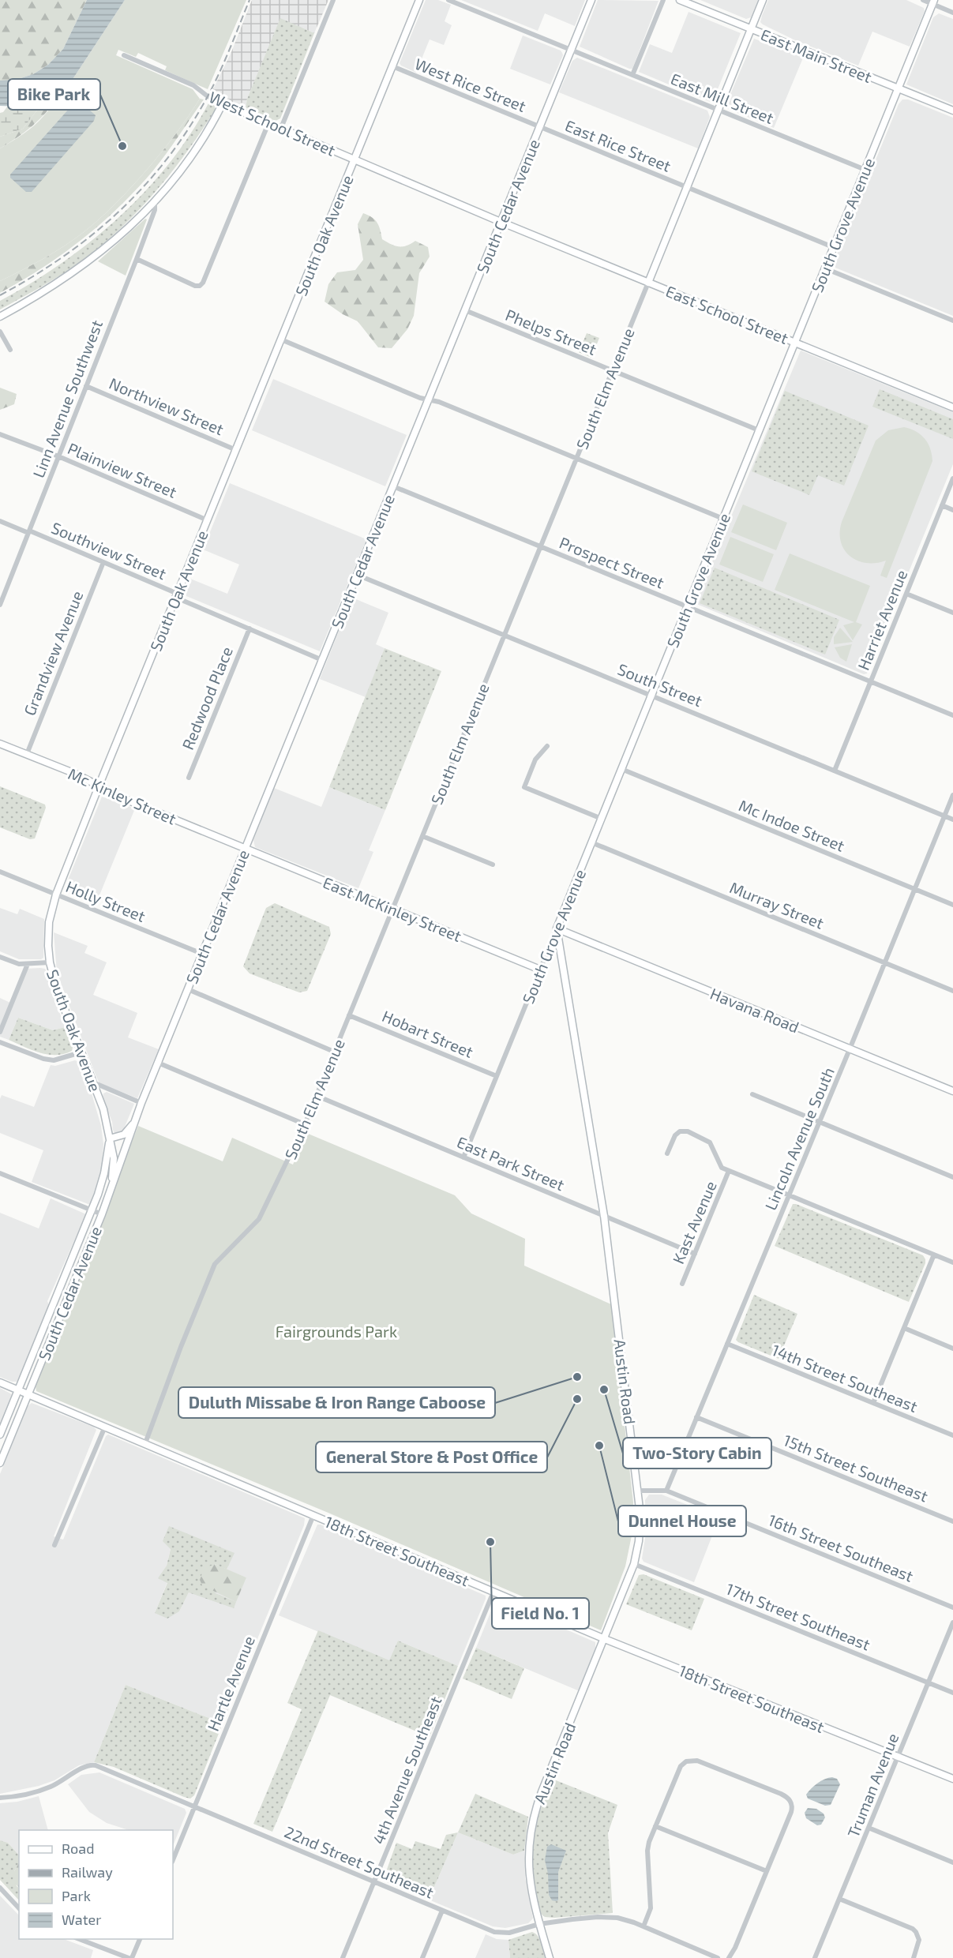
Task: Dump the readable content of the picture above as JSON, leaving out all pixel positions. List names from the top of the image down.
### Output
{
  "streets": {
    "street": [
      "East Main Street",
      "West Rice Street",
      "East Mill Street",
      "West School Street",
      "East Rice Street",
      "South Cedar Avenue",
      "South Grove Avenue",
      "South Oak Avenue",
      "East School Street",
      "Phelps Street",
      "South Elm Avenue",
      "Linn Avenue Southwest",
      "Northview Street",
      "Plainview Street",
      "Southview Street",
      "Prospect Street",
      "Harriet Avenue",
      "Grandview Avenue",
      "South Street",
      "Redwood Place",
      "Mc Kinley Street",
      "Mc Indoe Street",
      "Holly Street",
      "Murray Street",
      "East McKinley Street",
      "Havana Road",
      "Hobart Street",
      "Lincoln Avenue South",
      "East Park Street",
      "Kast Avenue",
      "14th Street Southeast",
      "Austin Road",
      "15th Street Southeast",
      "16th Street Southeast",
      "18th Street Southeast",
      "17th Street Southeast",
      "Hartle Avenue",
      "4th Avenue Southeast",
      "Truman Avenue",
      "22nd Street Southeast"
    ]
  },
  "crossings": [
    ["East Main Street", "South Grove Avenue"],
    ["East Main Street", "South Elm Avenue"],
    ["West Rice Street", "East Rice Street"],
    ["West Rice Street", "South Cedar Avenue"],
    ["West Rice Street", "South Oak Avenue"],
    ["East Mill Street", "South Cedar Avenue"],
    ["East Mill Street", "South Grove Avenue"],
    ["East Mill Street", "South Elm Avenue"],
    ["West School Street", "South Cedar Avenue"],
    ["West School Street", "South Oak Avenue"],
    ["West School Street", "East School Street"],
    ["East Rice Street", "South Cedar Avenue"],
    ["East Rice Street", "South Grove Avenue"],
    ["East Rice Street", "South Elm Avenue"],
    ["South Cedar Avenue", "South Oak Avenue"],
    ["South Cedar Avenue", "East School Street"],
    ["South Cedar Avenue", "Phelps Street"],
    ["South Cedar Avenue", "Southview Street"],
    ["South Cedar Avenue", "Prospect Street"],
    ["South Cedar Avenue", "South Street"],
    ["South Cedar Avenue", "Mc Kinley Street"],
    ["South Cedar Avenue", "Holly Street"],
    ["South Cedar Avenue", "East McKinley Street"],
    ["South Cedar Avenue", "18th Street Southeast"],
    ["South Grove Avenue", "East School Street"],
    ["South Grove Avenue", "Phelps Street"],
    ["South Grove Avenue", "Prospect Street"],
    ["South Grove Avenue", "South Street"],
    ["South Grove Avenue", "Mc Indoe Street"],
    ["South Grove Avenue", "Murray Street"],
    ["South Grove Avenue", "East McKinley Street"],
    ["South Grove Avenue", "Havana Road"],
    ["South Grove Avenue", "Hobart Street"],
    ["South Grove Avenue", "East Park Street"],
    ["South Grove Avenue", "Austin Road"],
    ["South Oak Avenue", "Northview Street"],
    ["South Oak Avenue", "Plainview Street"],
    ["South Oak Avenue", "Southview Street"],
    ["South Oak Avenue", "Mc Kinley Street"],
    ["South Oak Avenue", "Holly Street"],
    ["East School Street", "South Elm Avenue"],
    ["Phelps Street", "South Elm Avenue"],
    ["South Elm Avenue", "Prospect Street"],
    ["South Elm Avenue", "South Street"],
    ["South Elm Avenue", "East McKinley Street"],
    ["South Elm Avenue", "Hobart Street"],
    ["South Elm Avenue", "East Park Street"],
    ["South Elm Avenue", "18th Street Southeast"],
    ["Linn Avenue Southwest", "Northview Street"],
    ["Linn Avenue Southwest", "Plainview Street"],
    ["Linn Avenue Southwest", "Southview Street"],
    ["Southview Street", "Grandview Avenue"],
    ["Southview Street", "Redwood Place"],
    ["Prospect Street", "Harriet Avenue"],
    ["Harriet Avenue", "South Street"],
    ["Grandview Avenue", "Mc Kinley Street"],
    ["South Street", "Lincoln Avenue South"],
    ["Mc Kinley Street", "East McKinley Street"],
    ["Mc Indoe Street", "Lincoln Avenue South"],
    ["Murray Street", "Lincoln Avenue South"],
    ["Havana Road", "Lincoln Avenue South"],
    ["Havana Road", "Austin Road"],
    ["Lincoln Avenue South", "14th Street Southeast"],
    ["Lincoln Avenue South", "15th Street Southeast"],
    ["Lincoln Avenue South", "16th Street Southeast"],
    ["East Park Street", "Kast Avenue"],
    ["East Park Street", "Austin Road"],
    ["Austin Road", "16th Street Southeast"],
    ["Austin Road", "18th Street Southeast"],
    ["Austin Road", "17th Street Southeast"],
    ["Austin Road", "22nd Street Southeast"],
    ["18th Street Southeast", "Hartle Avenue"],
    ["18th Street Southeast", "4th Avenue Southeast"],
    ["18th Street Southeast", "Truman Avenue"],
    ["17th Street Southeast", "Truman Avenue"],
    ["Hartle Avenue", "22nd Street Southeast"],
    ["4th Avenue Southeast", "22nd Street Southeast"]
  ],
  "parks": ["Fairgrounds Park"],
  "places": [
    "Bike Park",
    "Duluth Missabe & Iron Range Caboose",
    "Two-Story Cabin",
    "General Store & Post Office",
    "Dunnel House",
    "Field No. 1"
  ],
  "legend": [
    "Road",
    "Railway",
    "Park",
    "Water"
  ]
}
